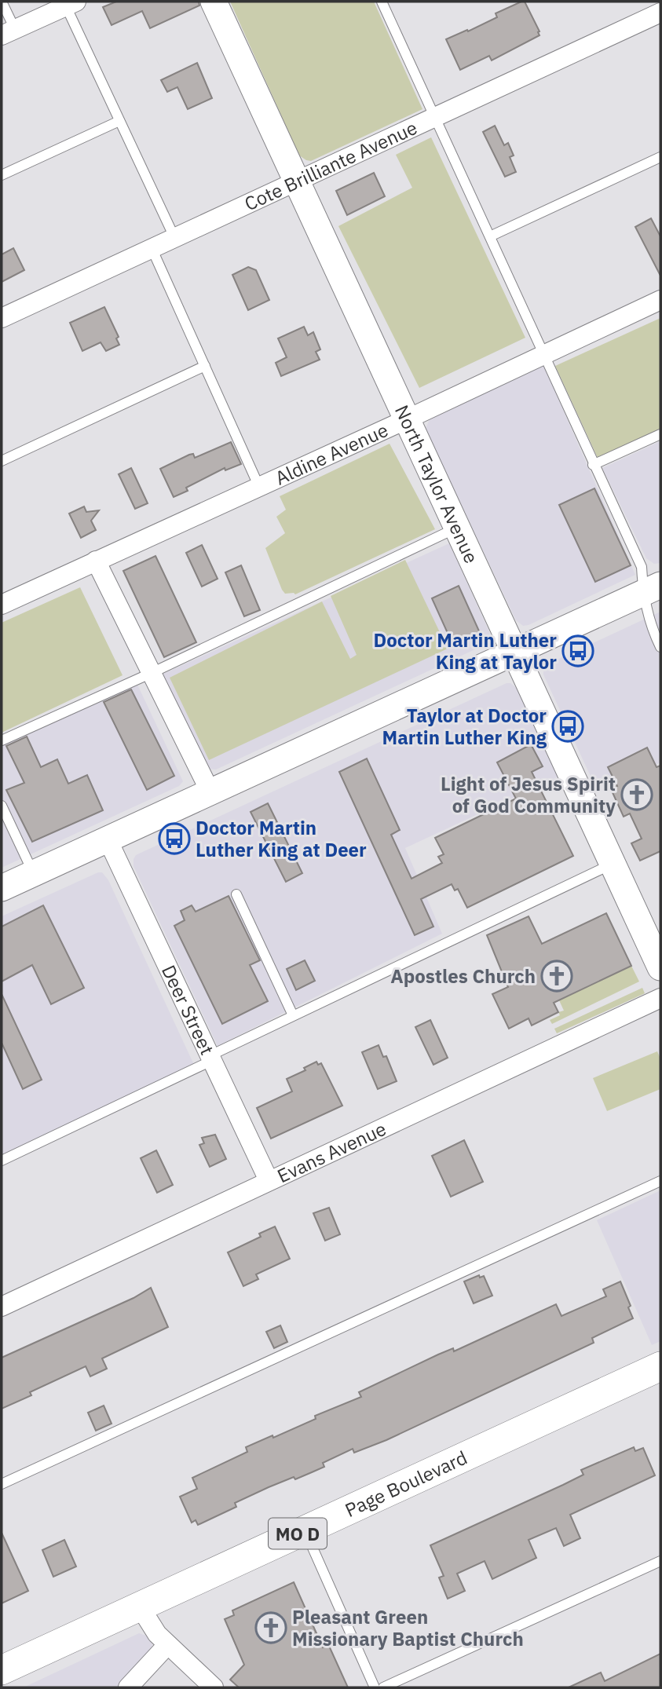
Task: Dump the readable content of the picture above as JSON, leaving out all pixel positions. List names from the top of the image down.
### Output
{
  "streets": {
    "main road": ["Page Boulevard", "MO D"],
    "street": [
      "Cote Brilliante Avenue",
      "Aldine Avenue",
      "North Taylor Avenue",
      "Deer Street",
      "Evans Avenue"
    ]
  },
  "crossings": [
    ["Cote Brilliante Avenue", "North Taylor Avenue"],
    ["Aldine Avenue", "North Taylor Avenue"],
    ["Deer Street", "Evans Avenue"]
  ],
  "places": {
    "bus stop": ["Doctor Martin Luther King at Taylor", "Taylor at Doctor Martin Luther King", "Doctor Martin Luther King at Deer"],
    "church": ["Light of Jesus Spirit of God Community", "Apostles Church", "Pleasant Green Missionary Baptist Church"]
  }
}
